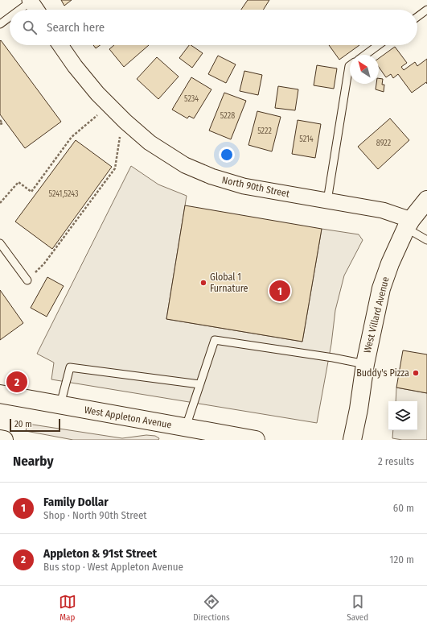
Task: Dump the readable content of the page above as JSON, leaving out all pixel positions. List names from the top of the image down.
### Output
{
  "streets": {
    "main road": ["West Villard Avenue", "West Appleton Avenue"],
    "street": ["North 90th Street"]
  },
  "crossings": [
    ["North 90th Street", "West Villard Avenue"]
  ],
  "places": ["Global 1 Furnature", "Buddy's Pizza"],
  "house_numbers": [
    "5234",
    "5228",
    "5222",
    "5214",
    "8922",
    "5241,5243"
  ],
  "scale_bar": "20 m",
  "north": "top left",
  "page": {
    "search": "Search here",
    "pins": ["1", "2"],
    "scale": "20 m",
    "heading": ["Nearby", "2 results"],
    "list": [
      {
        "mark": "1",
        "name": "Family Dollar",
        "note": "Shop · North 90th Street",
        "value": "60 m"
      },
      {
        "mark": "2",
        "name": "Appleton & 91st Street",
        "note": "Bus stop · West Appleton Avenue",
        "value": "120 m"
      }
    ],
    "nav": ["Map", "Directions", "Saved"]
  }
}
